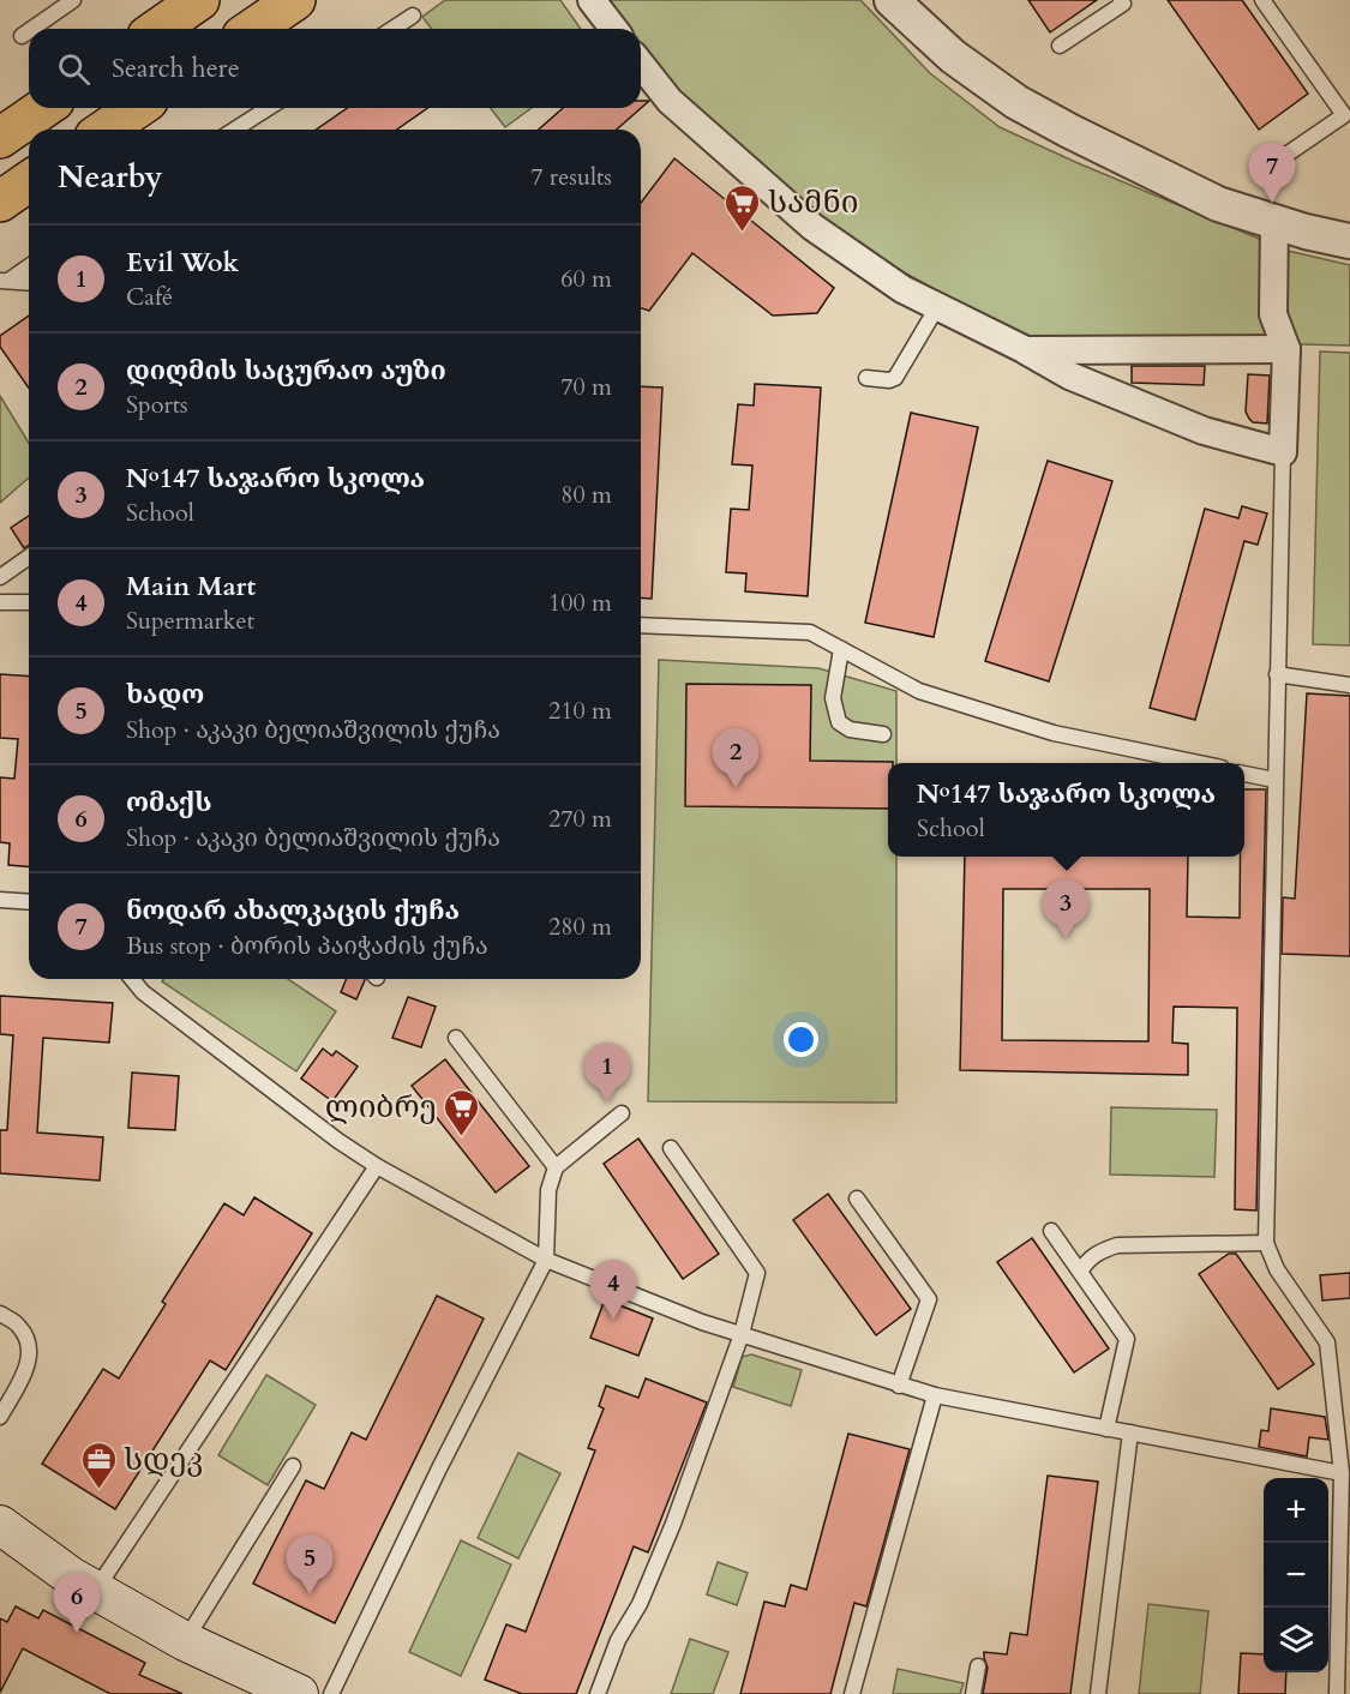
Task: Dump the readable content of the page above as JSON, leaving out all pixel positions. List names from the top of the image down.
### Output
{
  "places": {
    "supermarket": ["სამნი", "ლიბრე"],
    "office": ["სდეკ"]
  },
  "page": {
    "search": "Search here",
    "heading": ["Nearby", "7 results"],
    "pins": [
      "7",
      "2",
      "3",
      "1",
      "4",
      "5",
      "6"
    ],
    "list": [
      {
        "mark": "1",
        "name": "Evil Wok",
        "note": "Café",
        "value": "60 m"
      },
      {
        "mark": "2",
        "name": "დიღმის საცურაო აუზი",
        "note": "Sports",
        "value": "70 m"
      },
      {
        "mark": "3",
        "name": "№147 საჯარო სკოლა",
        "note": "School",
        "value": "80 m"
      },
      {
        "mark": "4",
        "name": "Main Mart",
        "note": "Supermarket",
        "value": "100 m"
      },
      {
        "mark": "5",
        "name": "ხადო",
        "note": "Shop · აკაკი ბელიაშვილის ქუჩა",
        "value": "210 m"
      },
      {
        "mark": "6",
        "name": "ომაქს",
        "note": "Shop · აკაკი ბელიაშვილის ქუჩა",
        "value": "270 m"
      },
      {
        "mark": "7",
        "name": "ნოდარ ახალკაცის ქუჩა",
        "note": "Bus stop · ბორის პაიჭაძის ქუჩა",
        "value": "280 m"
      }
    ],
    "popup": ["№147 საჯარო სკოლა", "School"],
    "map_buttons": ["+", "−"]
  }
}
